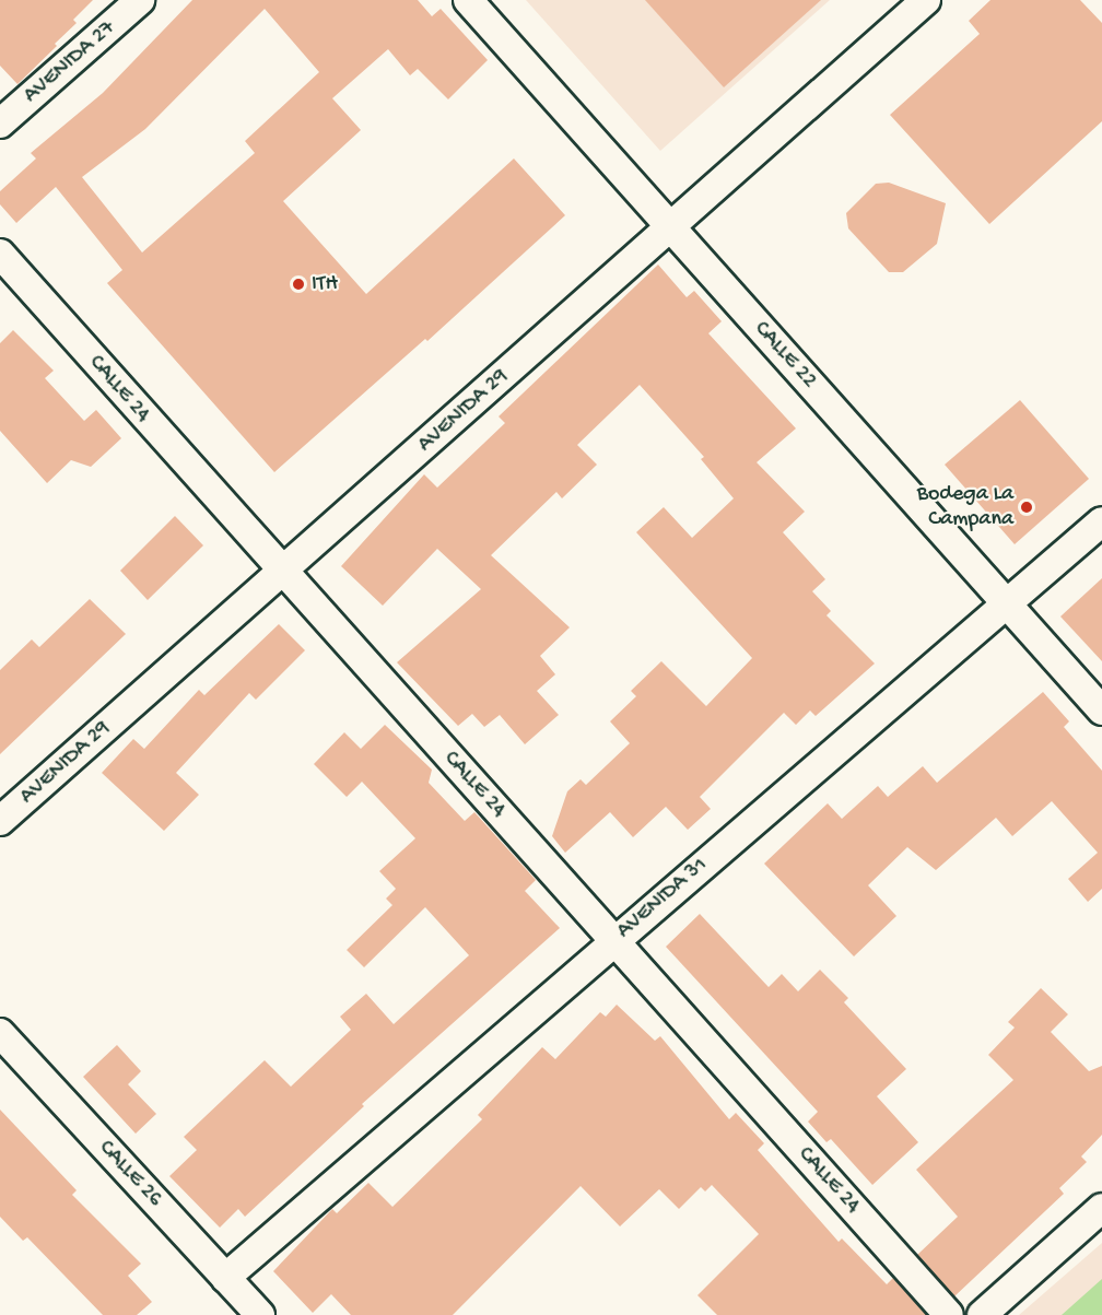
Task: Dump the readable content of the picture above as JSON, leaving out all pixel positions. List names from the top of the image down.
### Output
{
  "streets": {
    "street": [
      "AVENIDA 27",
      "CALLE 22",
      "CALLE 24",
      "AVENIDA 29",
      "AVENIDA 31",
      "CALLE 26"
    ]
  },
  "crossings": [
    ["CALLE 22", "AVENIDA 29"],
    ["CALLE 22", "AVENIDA 31"],
    ["CALLE 24", "AVENIDA 29"],
    ["CALLE 24", "AVENIDA 31"],
    ["AVENIDA 31", "CALLE 26"]
  ],
  "places": ["ITH", "Bodega La Campana"]
}
